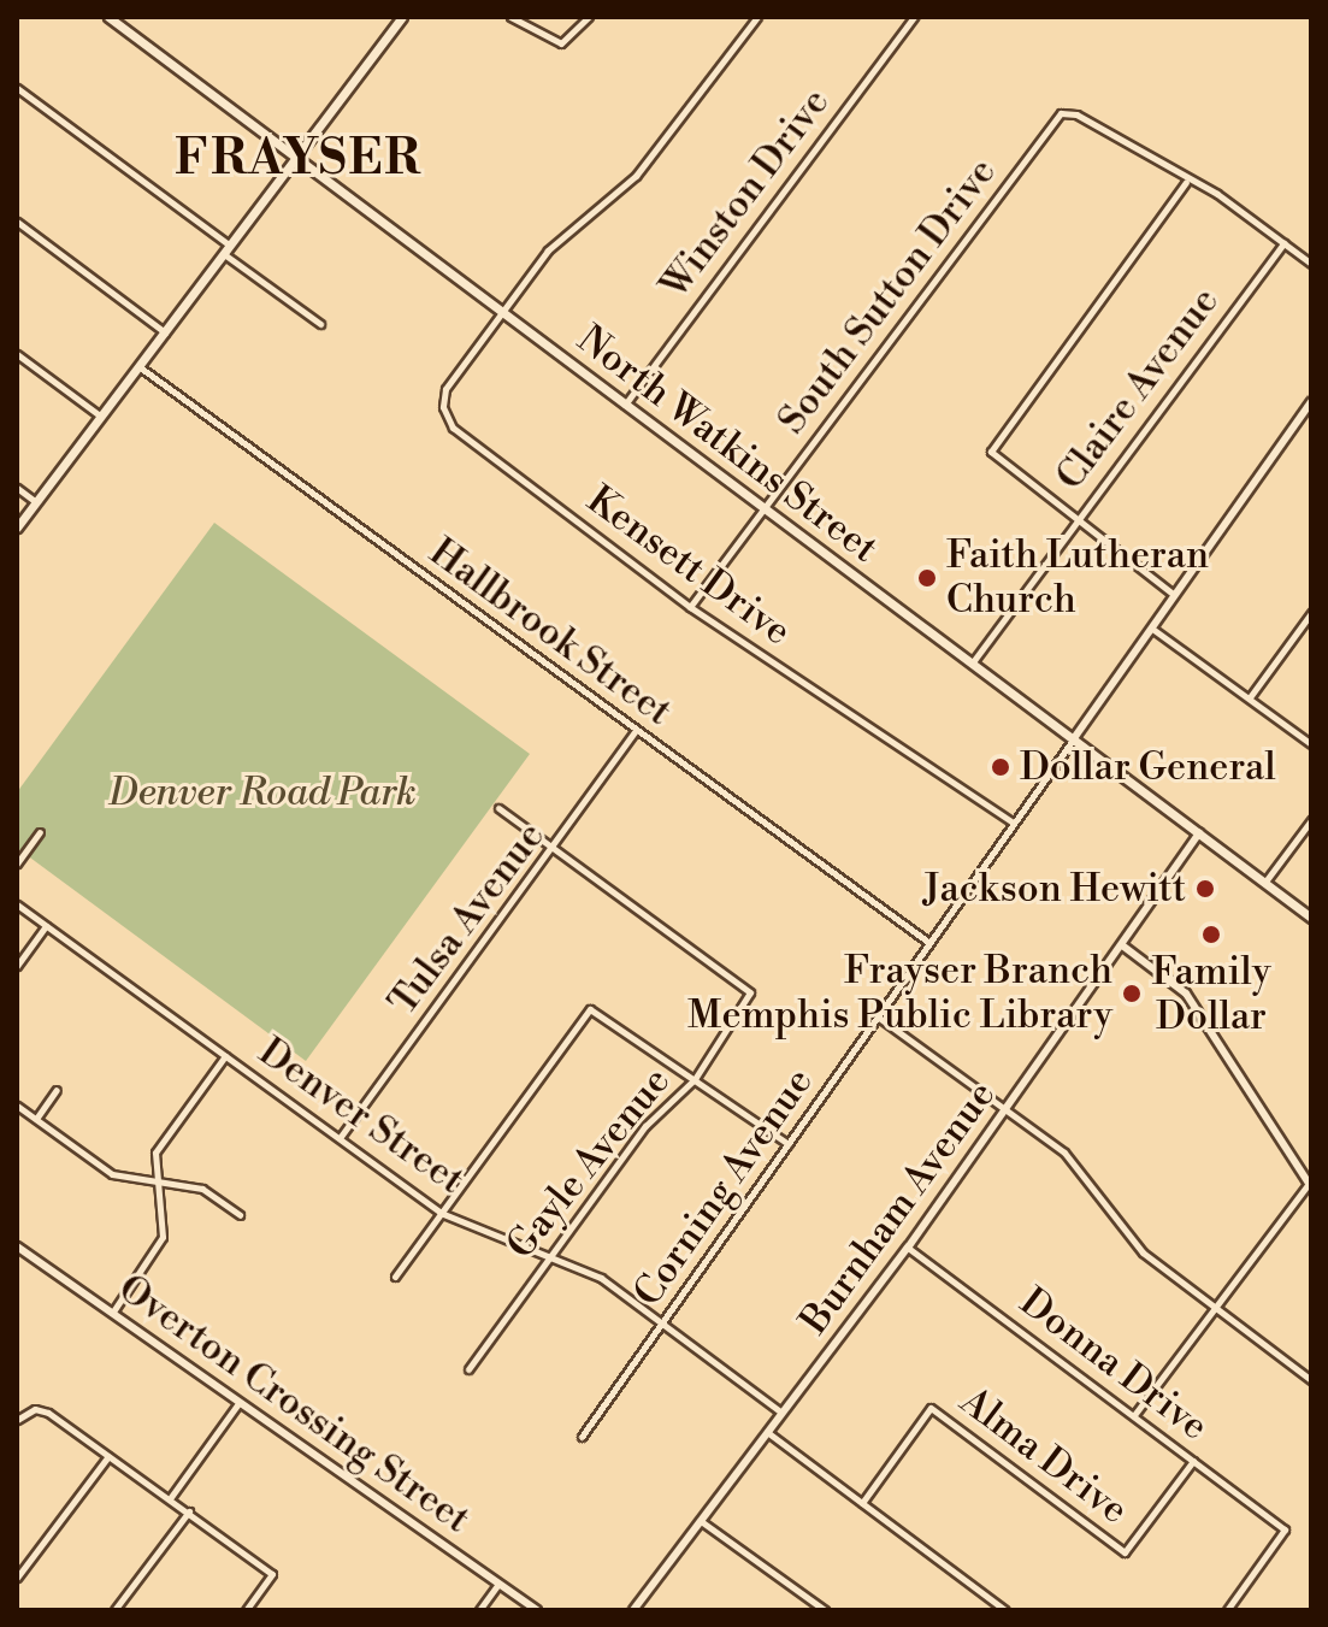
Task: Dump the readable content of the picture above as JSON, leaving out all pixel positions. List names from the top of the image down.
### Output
{
  "streets": {
    "main road": ["North Watkins Street"],
    "street": [
      "Winston Drive",
      "South Sutton Drive",
      "Claire Avenue",
      "Kensett Drive",
      "Hallbrook Street",
      "Tulsa Avenue",
      "Denver Street",
      "Gayle Avenue",
      "Corning Avenue",
      "Burnham Avenue",
      "Donna Drive",
      "Overton Crossing Street",
      "Alma Drive"
    ]
  },
  "crossings": [
    ["Winston Drive", "North Watkins Street"],
    ["South Sutton Drive", "North Watkins Street"],
    ["South Sutton Drive", "Kensett Drive"],
    ["Claire Avenue", "North Watkins Street"],
    ["North Watkins Street", "Kensett Drive"],
    ["North Watkins Street", "Corning Avenue"],
    ["North Watkins Street", "Burnham Avenue"],
    ["Kensett Drive", "Corning Avenue"],
    ["Hallbrook Street", "Tulsa Avenue"],
    ["Hallbrook Street", "Corning Avenue"],
    ["Tulsa Avenue", "Denver Street"],
    ["Tulsa Avenue", "Gayle Avenue"],
    ["Denver Street", "Gayle Avenue"],
    ["Denver Street", "Corning Avenue"],
    ["Denver Street", "Burnham Avenue"],
    ["Burnham Avenue", "Donna Drive"],
    ["Donna Drive", "Alma Drive"]
  ],
  "districts": ["FRAYSER"],
  "parks": ["Denver Road Park"],
  "places": [
    "Faith Lutheran Church",
    "Dollar General",
    "Jackson Hewitt",
    "Family Dollar",
    "Frayser Branch Memphis Public Library"
  ]
}
